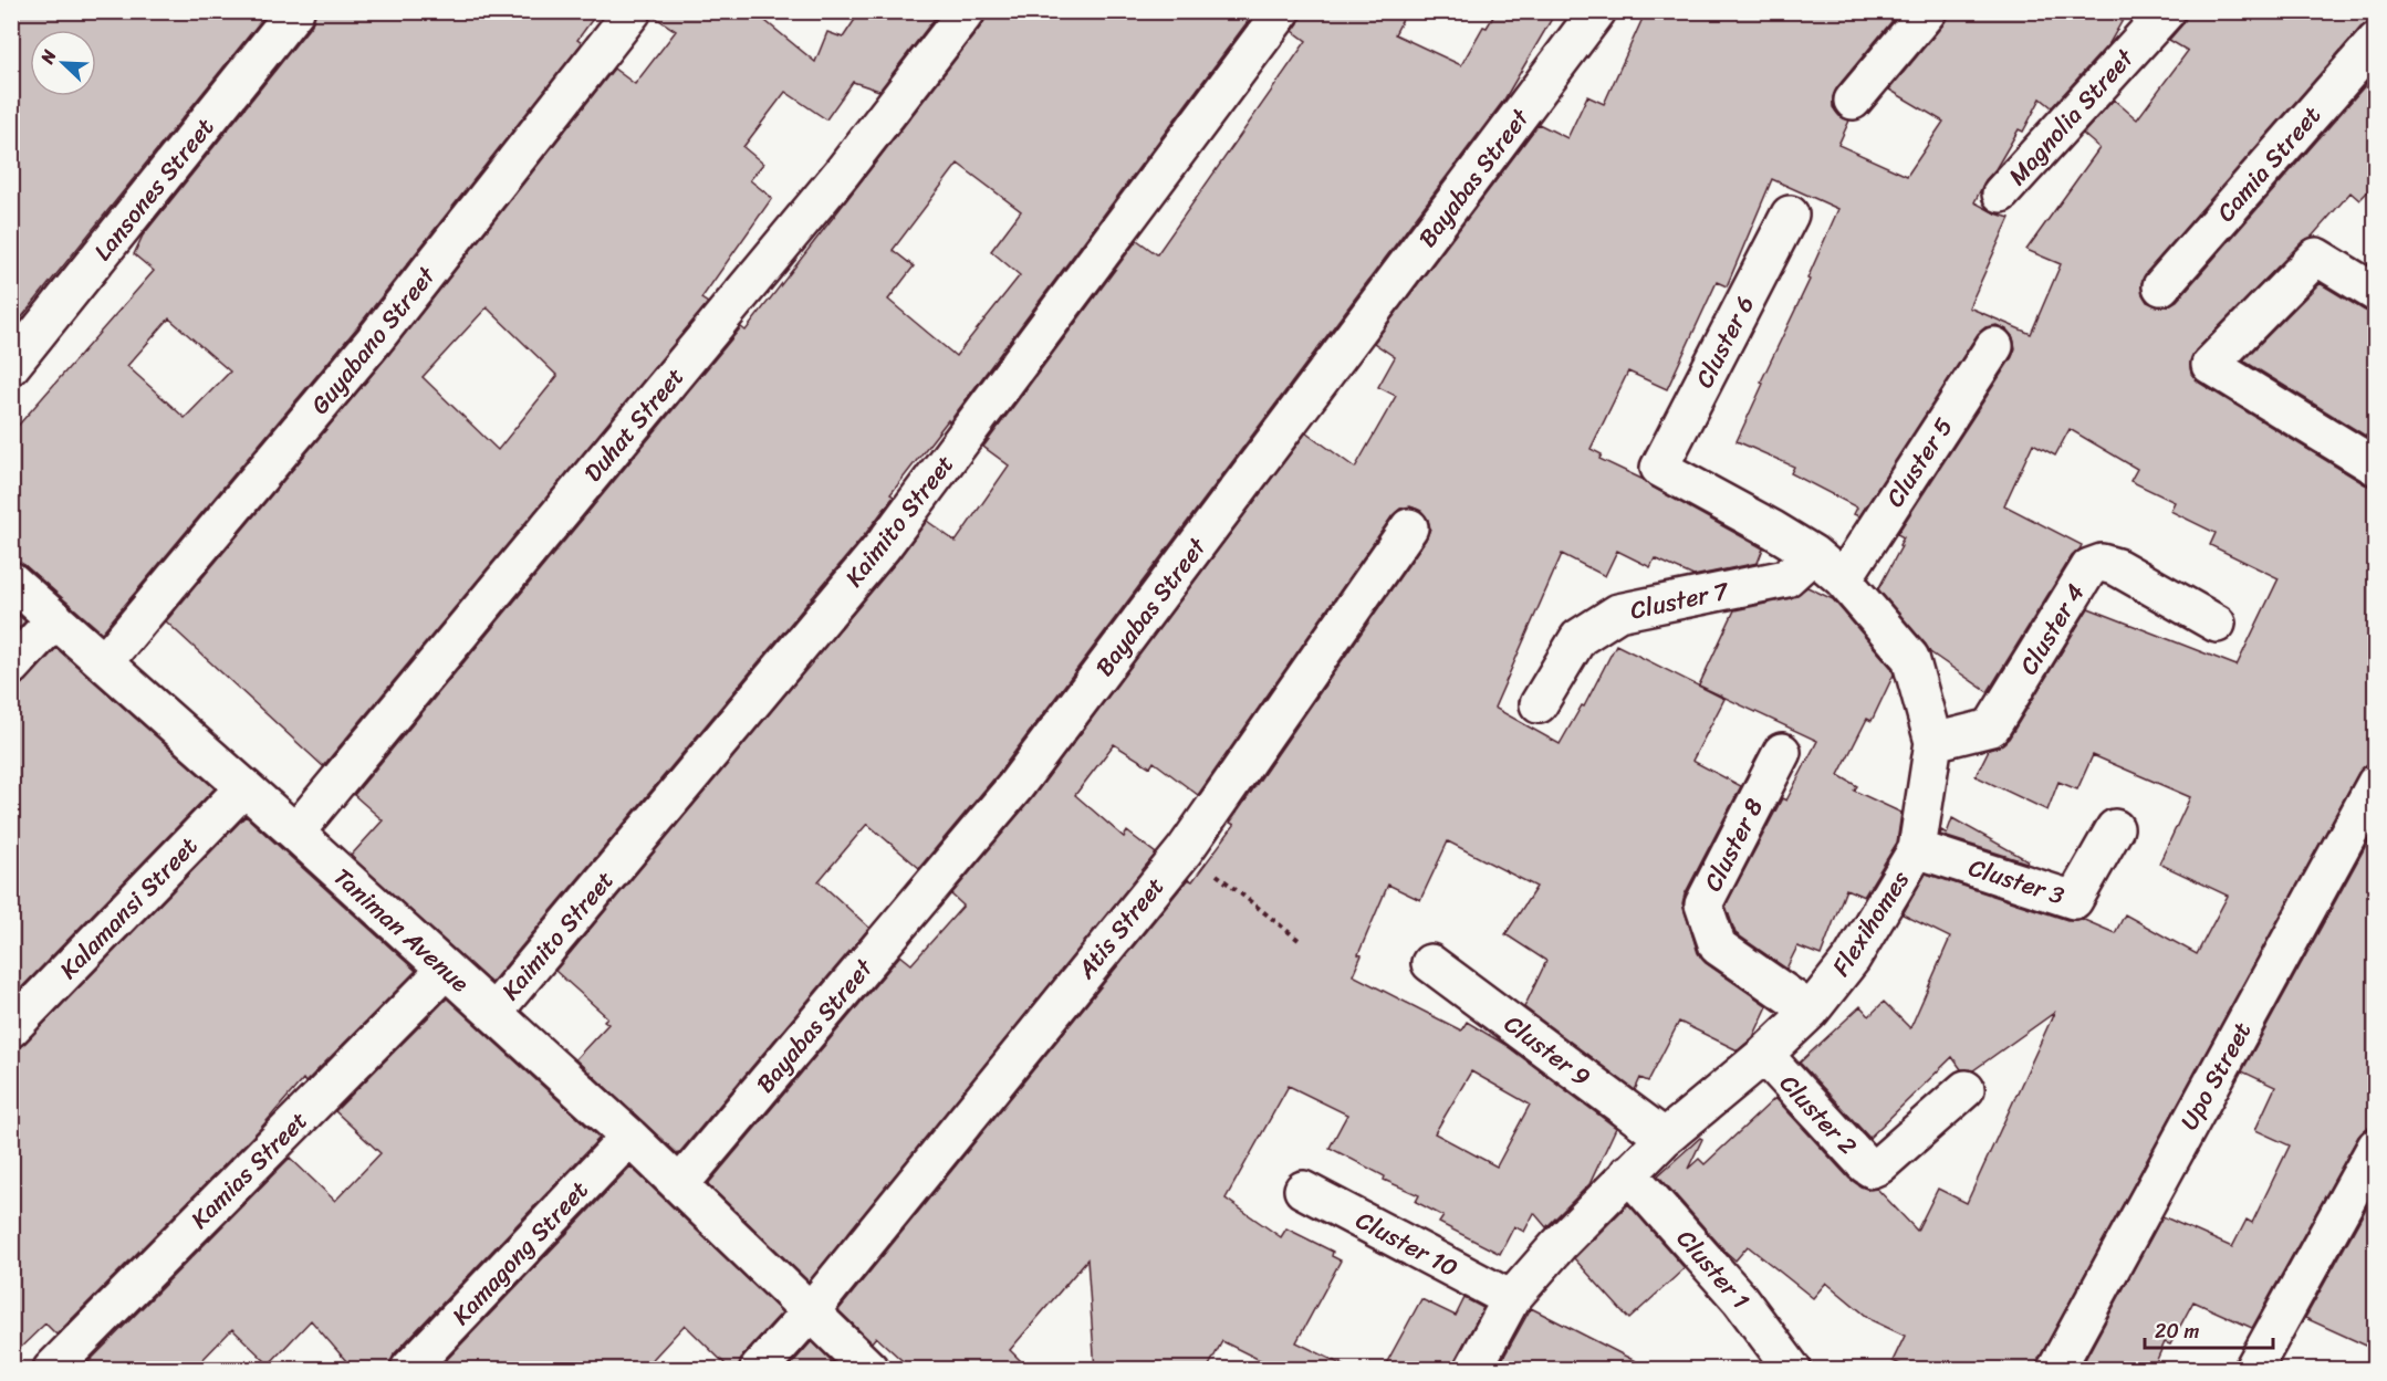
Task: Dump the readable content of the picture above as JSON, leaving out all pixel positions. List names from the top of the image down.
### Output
{
  "streets": {
    "street": [
      "Magnolia Street",
      "Camia Street",
      "Bayabas Street",
      "Lansones Street",
      "Guyabano Street",
      "Cluster 6",
      "Duhat Street",
      "Cluster 5",
      "Kaimito Street",
      "Cluster 7",
      "Cluster 4",
      "Cluster 8",
      "Cluster 3",
      "Kalamansi Street",
      "Flexihomes",
      "Atis Street",
      "Taniman Avenue",
      "Cluster 9",
      "Upo Street",
      "Cluster 2",
      "Kamias Street",
      "Cluster 10",
      "Kamagong Street",
      "Cluster 1"
    ]
  },
  "crossings": [
    ["Bayabas Street", "Taniman Avenue"],
    ["Guyabano Street", "Taniman Avenue"],
    ["Cluster 6", "Flexihomes"],
    ["Duhat Street", "Taniman Avenue"],
    ["Cluster 5", "Flexihomes"],
    ["Kaimito Street", "Taniman Avenue"],
    ["Cluster 7", "Flexihomes"],
    ["Cluster 4", "Flexihomes"],
    ["Cluster 8", "Flexihomes"],
    ["Cluster 3", "Flexihomes"],
    ["Kalamansi Street", "Taniman Avenue"],
    ["Flexihomes", "Cluster 9"],
    ["Flexihomes", "Cluster 2"],
    ["Flexihomes", "Cluster 10"],
    ["Flexihomes", "Cluster 1"],
    ["Atis Street", "Taniman Avenue"],
    ["Taniman Avenue", "Kamias Street"],
    ["Taniman Avenue", "Kamagong Street"]
  ],
  "scale_bar": "20 m",
  "north": "top left"
}
